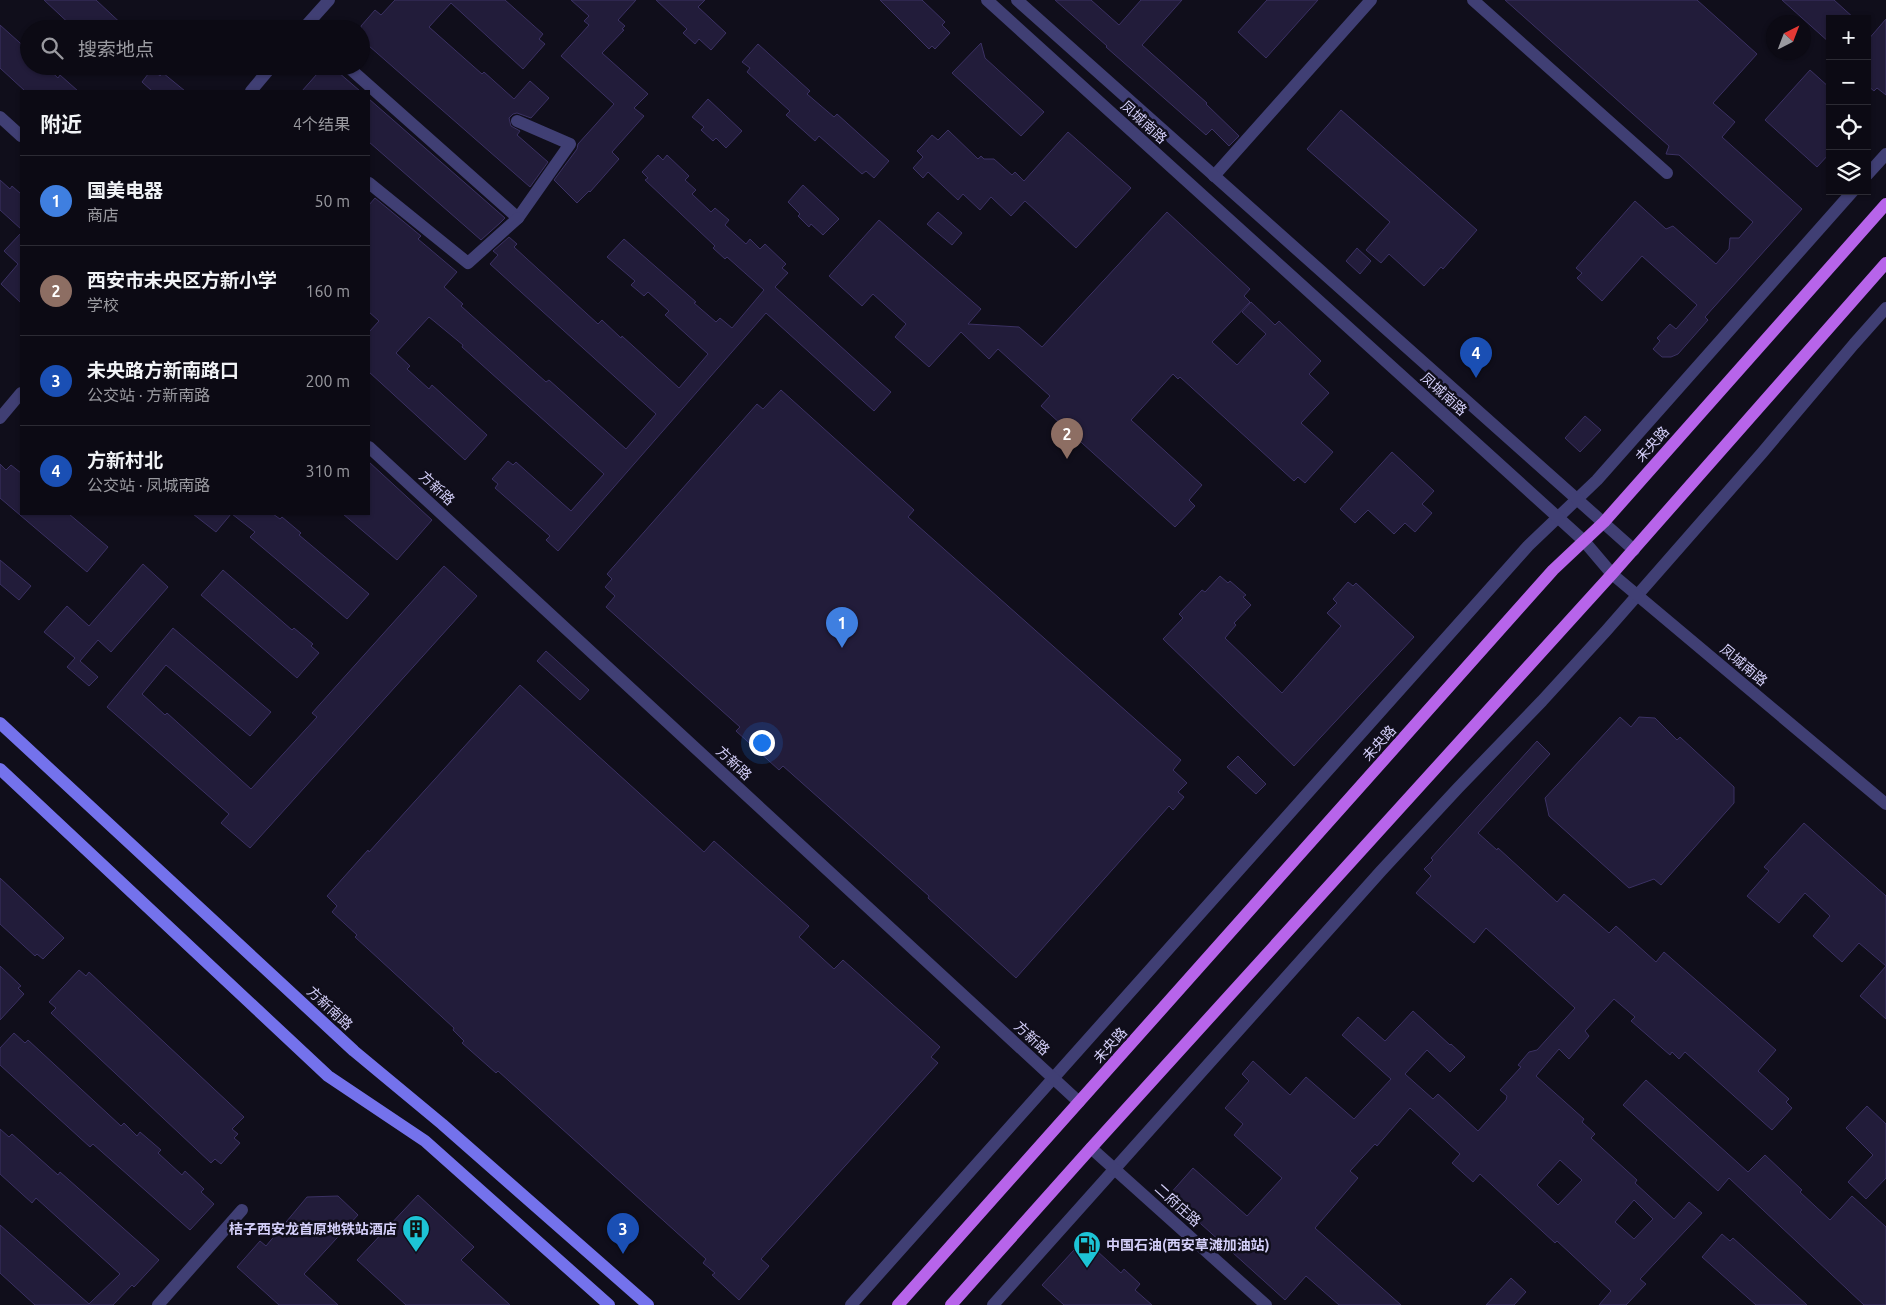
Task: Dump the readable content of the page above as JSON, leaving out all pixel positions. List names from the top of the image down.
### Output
{
  "streets": {
    "main road": ["未央路", "方新南路"],
    "street": ["凤城南路", "方新路", "二府庄路"]
  },
  "crossings": [
    ["凤城南路", "未央路"],
    ["未央路", "方新路"]
  ],
  "places": {
    "building": ["桔子西安龙首原地铁站酒店"],
    "fuel station": ["中国石油(西安草滩加油站)"]
  },
  "north": "top right",
  "page": {
    "map_buttons": ["+", "−"],
    "search": "搜索地点",
    "heading": ["附近", "4个结果"],
    "list": [
      {
        "mark": "1",
        "name": "国美电器",
        "note": "商店",
        "value": "50 m"
      },
      {
        "mark": "2",
        "name": "西安市未央区方新小学",
        "note": "学校",
        "value": "160 m"
      },
      {
        "mark": "3",
        "name": "未央路方新南路口",
        "note": "公交站 · 方新南路",
        "value": "200 m"
      },
      {
        "mark": "4",
        "name": "方新村北",
        "note": "公交站 · 凤城南路",
        "value": "310 m"
      }
    ],
    "pins": [
      "4",
      "2",
      "1",
      "3"
    ]
  }
}
